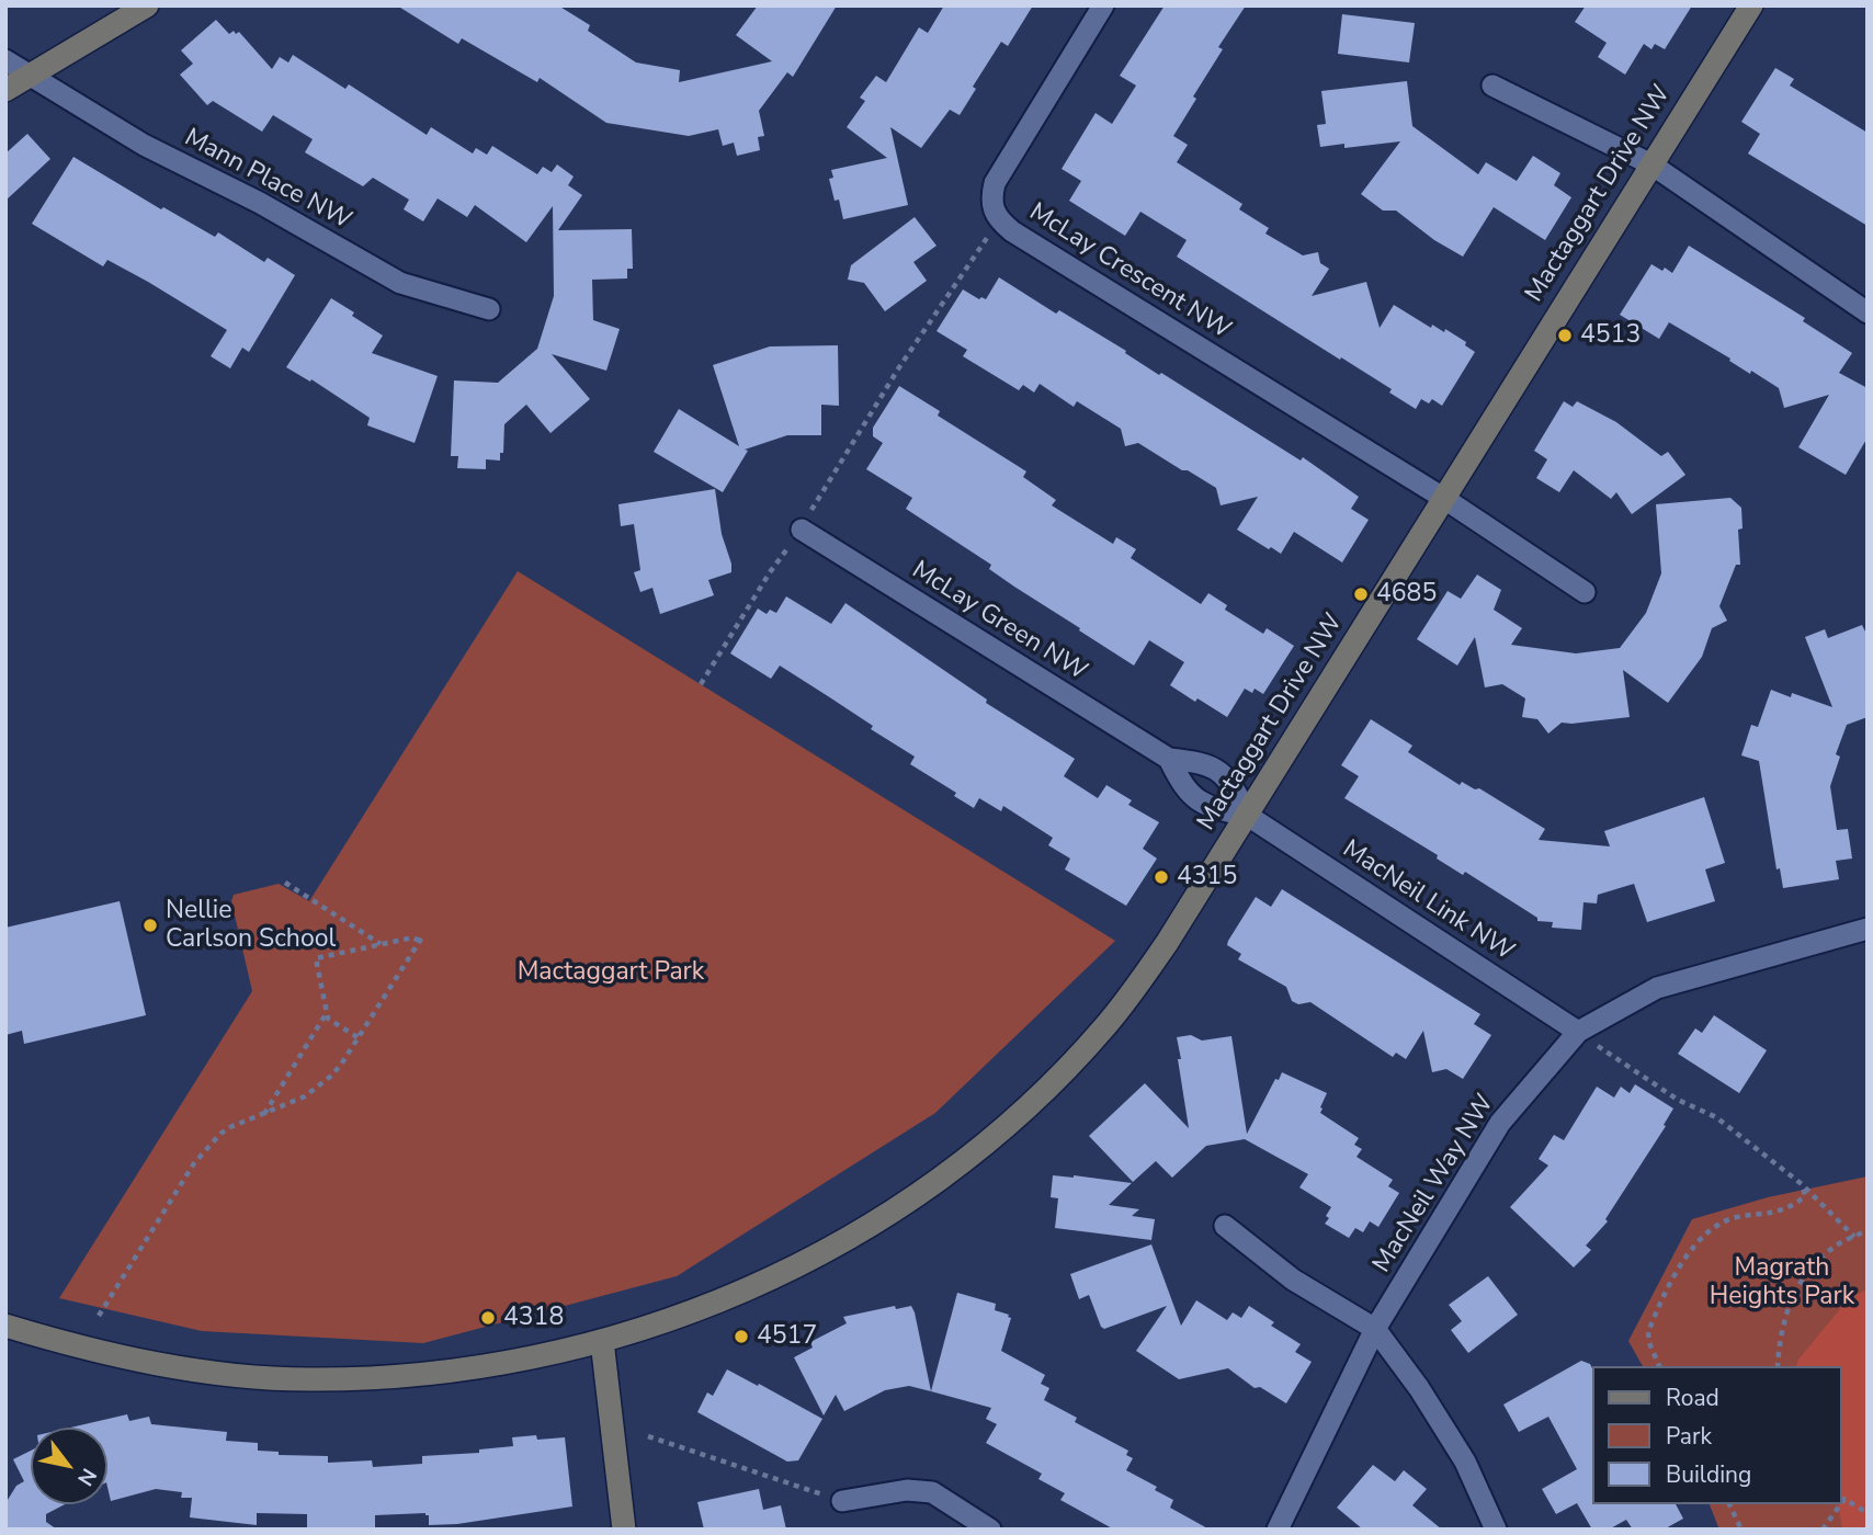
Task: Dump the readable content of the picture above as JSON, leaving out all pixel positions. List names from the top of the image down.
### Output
{
  "streets": {
    "street": [
      "Mann Place NW",
      "Mactaggart Drive NW",
      "McLay Crescent NW",
      "McLay Green NW",
      "MacNeil Link NW",
      "MacNeil Way NW"
    ]
  },
  "crossings": [
    ["Mactaggart Drive NW", "McLay Crescent NW"],
    ["Mactaggart Drive NW", "McLay Green NW"],
    ["Mactaggart Drive NW", "MacNeil Link NW"],
    ["McLay Green NW", "MacNeil Link NW"],
    ["MacNeil Link NW", "MacNeil Way NW"]
  ],
  "parks": ["Mactaggart Park", "Magrath Heights Park"],
  "places": [
    "4513",
    "4685",
    "4315",
    "Nellie Carlson School",
    "4318",
    "4517"
  ],
  "legend": ["Road", "Park", "Building"],
  "north": "bottom right"
}
